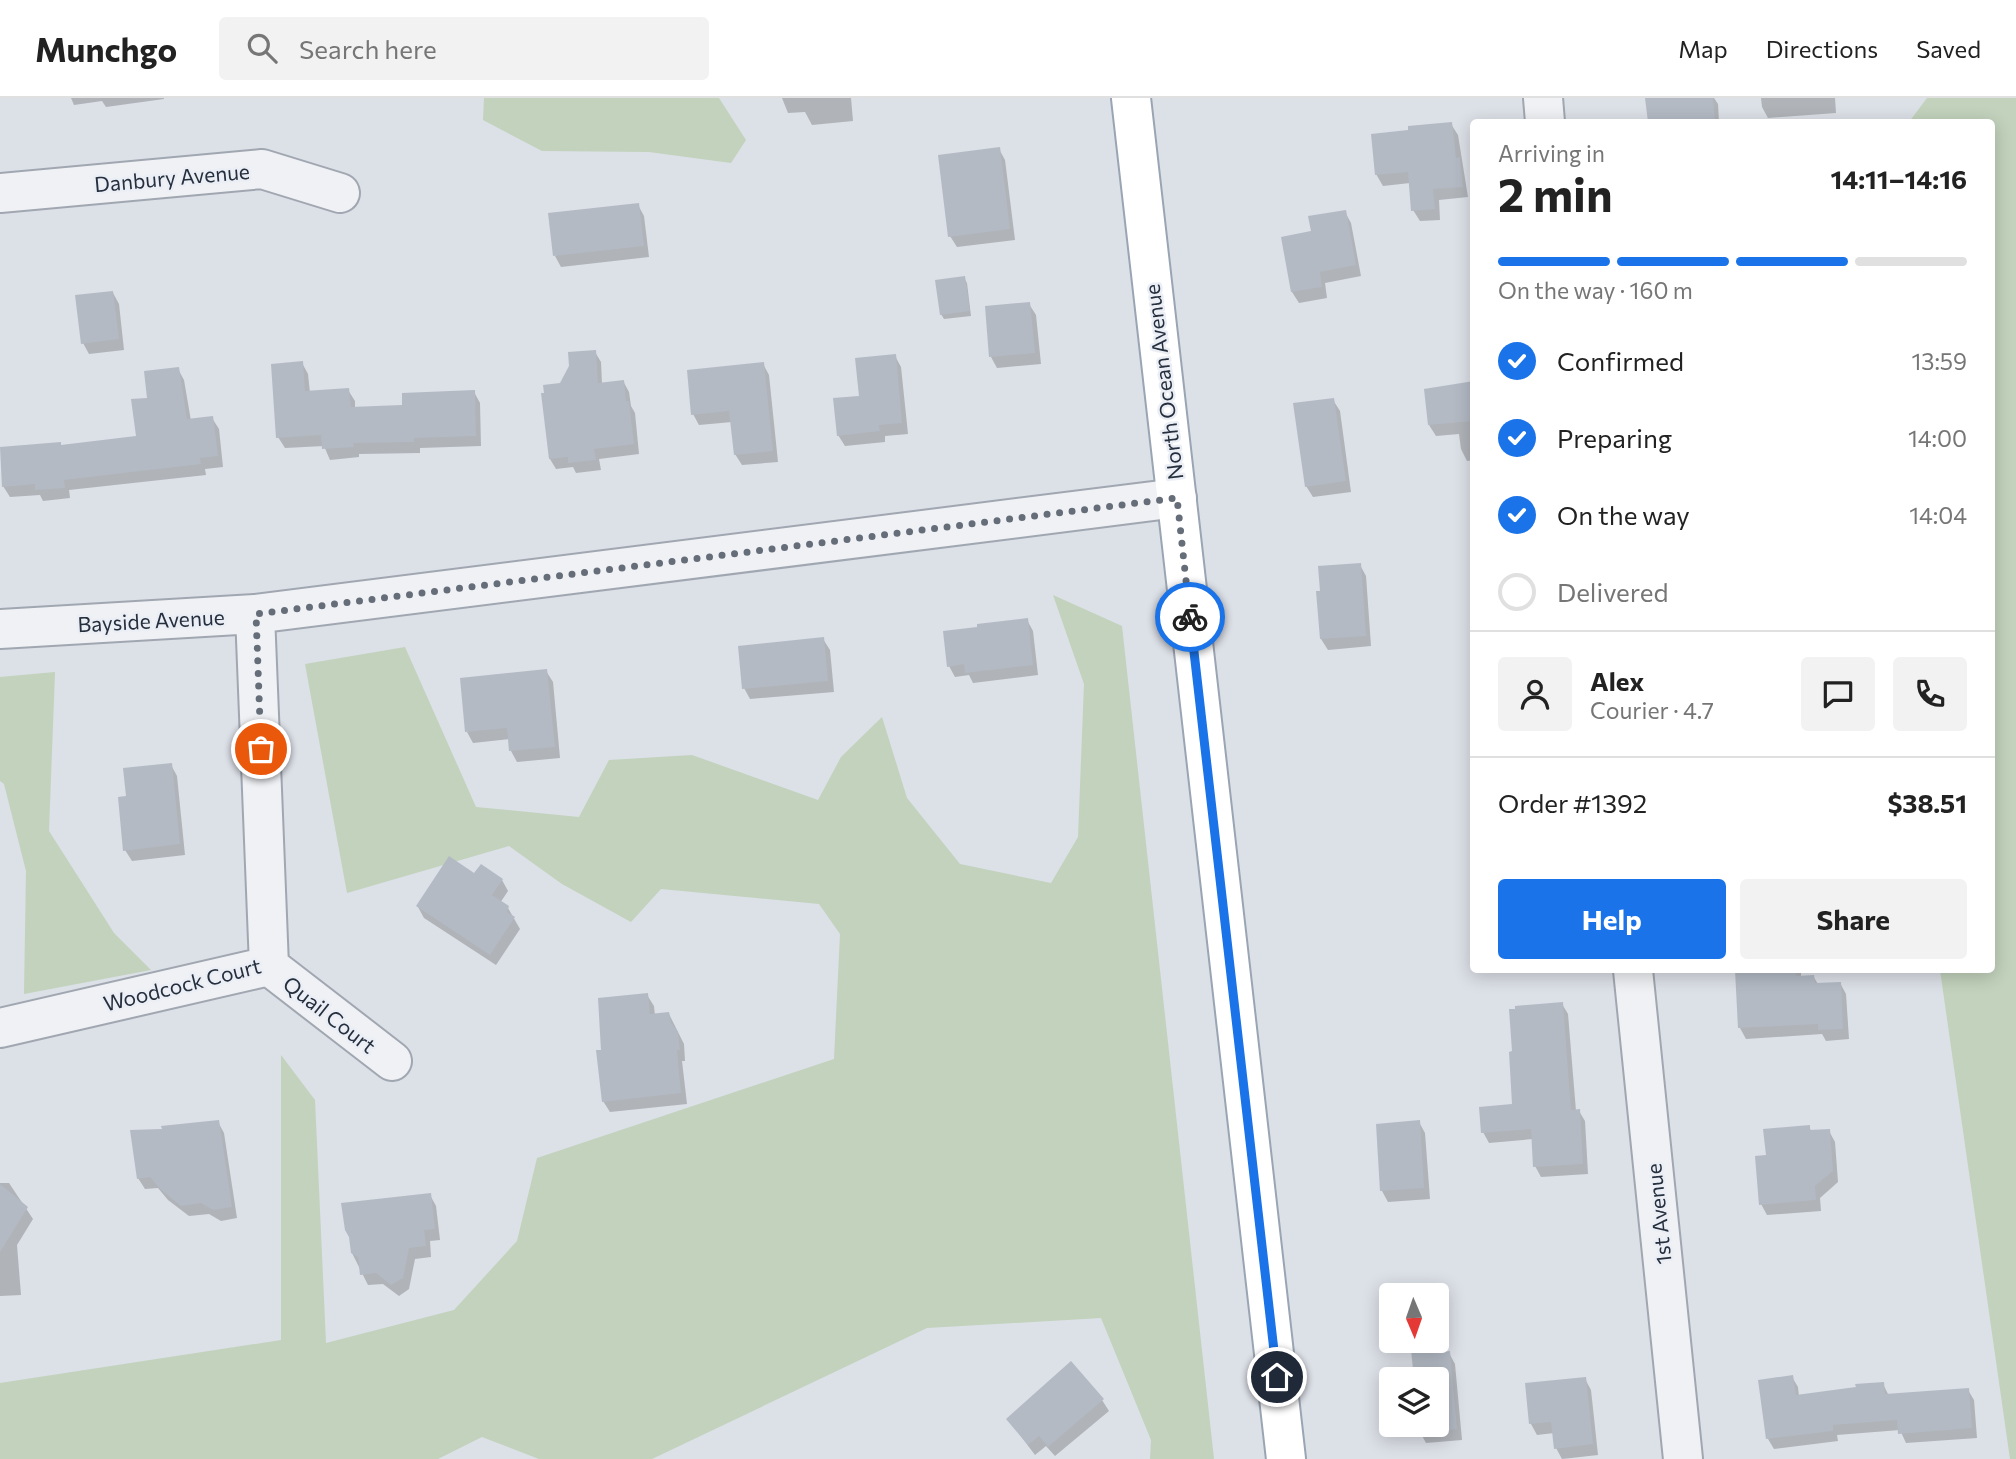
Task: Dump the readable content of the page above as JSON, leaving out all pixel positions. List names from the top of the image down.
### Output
{
  "streets": {
    "main road": ["North Ocean Avenue"],
    "street": [
      "Danbury Avenue",
      "Bayside Avenue",
      "Woodcock Court",
      "Quail Court",
      "1st Avenue"
    ]
  },
  "crossings": [
    ["North Ocean Avenue", "Bayside Avenue"],
    ["Bayside Avenue", "Woodcock Court"],
    ["Woodcock Court", "Quail Court"]
  ],
  "north": "bottom",
  "page": {
    "header": "Munchgo",
    "search": "Search here",
    "nav": ["Map", "Directions", "Saved"],
    "heading": ["2 min", "Arriving in", "14:11–14:16"],
    "panel": [
      "Alex",
      "Courier · 4.7",
      "Order #1392",
      "$38.51"
    ],
    "bar": "On the way · 160 m",
    "list": [
      ["Confirmed", "13:59"],
      ["Preparing", "14:00"],
      ["On the way", "14:04"],
      "Delivered"
    ],
    "buttons": ["Help", "Share"]
  }
}
